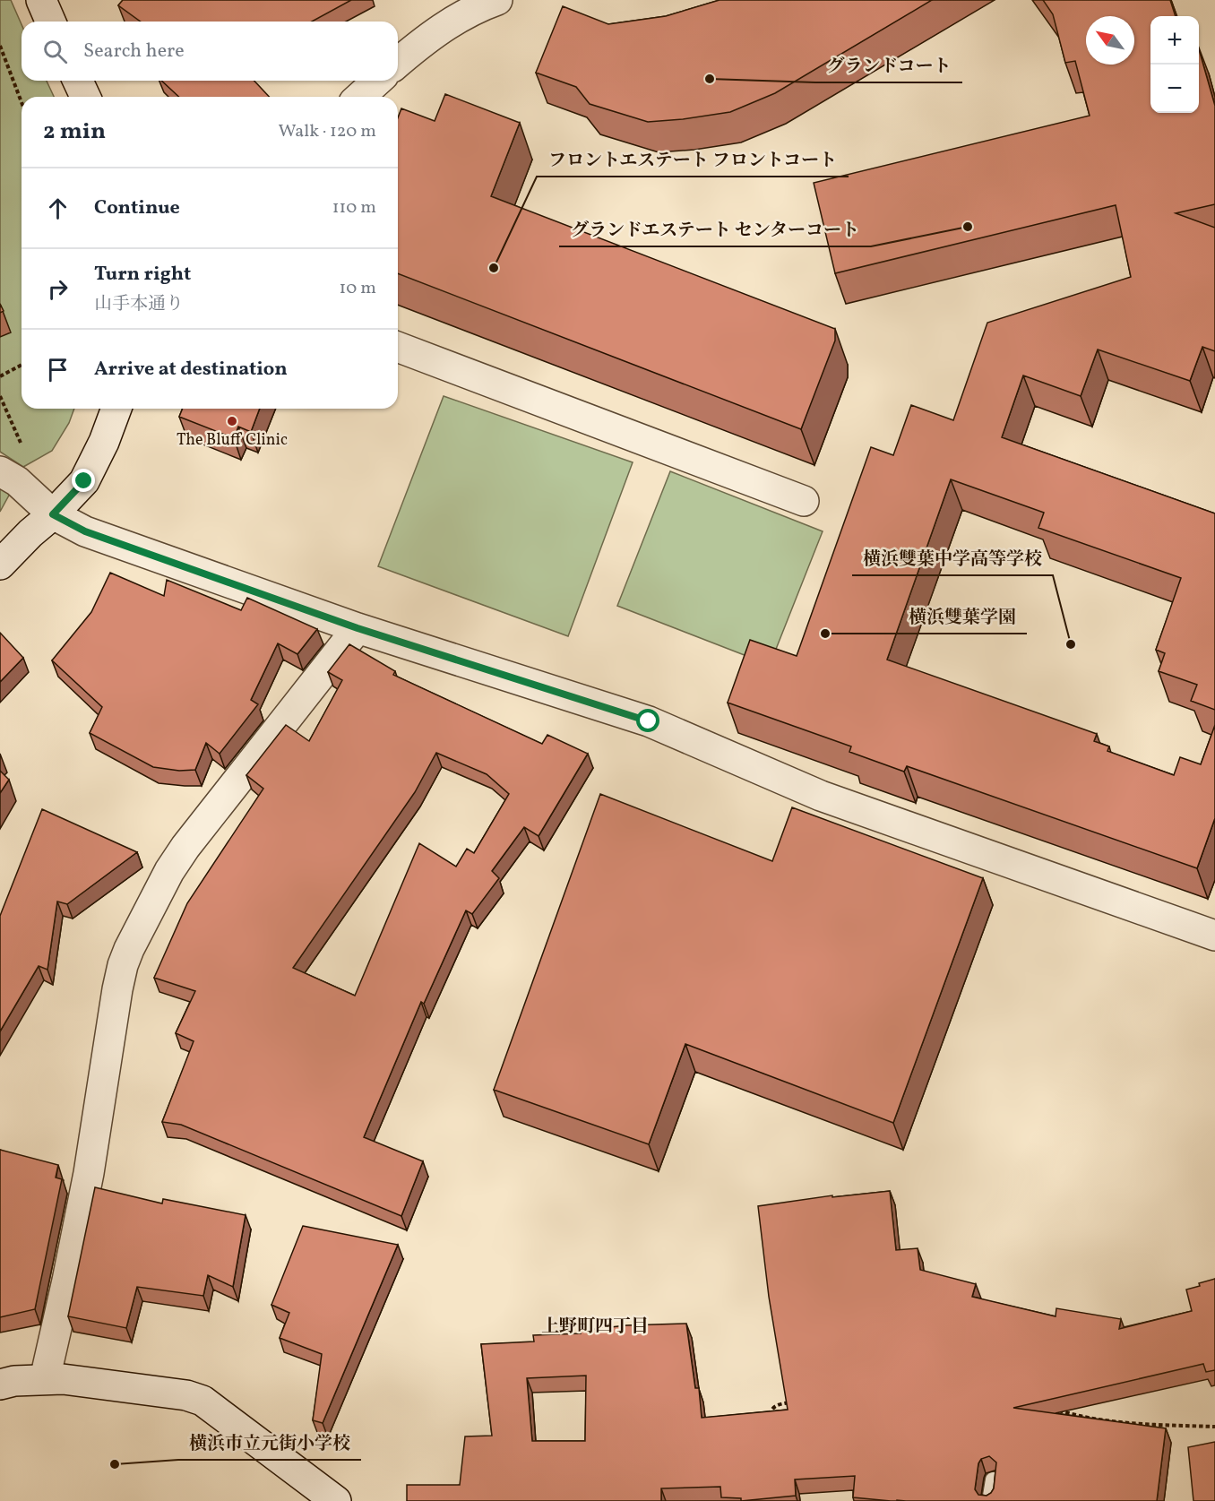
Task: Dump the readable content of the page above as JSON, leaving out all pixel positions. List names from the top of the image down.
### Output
{
  "districts": ["上野町四丁目"],
  "places": [
    "グランドコート",
    "グランドエステート センターコート",
    "フロントエステート フロントコート",
    "The Bluff Clinic",
    "横浜雙葉学園",
    "横浜雙葉中学高等学校",
    "横浜市立元街小学校"
  ],
  "north": "top left",
  "page": {
    "map_buttons": ["+", "−"],
    "search": "Search here",
    "heading": ["2 min", "Walk · 120 m"],
    "list": [
      ["Continue", "110 m"],
      ["Turn right", "山手本通り", "10 m"],
      "Arrive at destination"
    ]
  }
}
